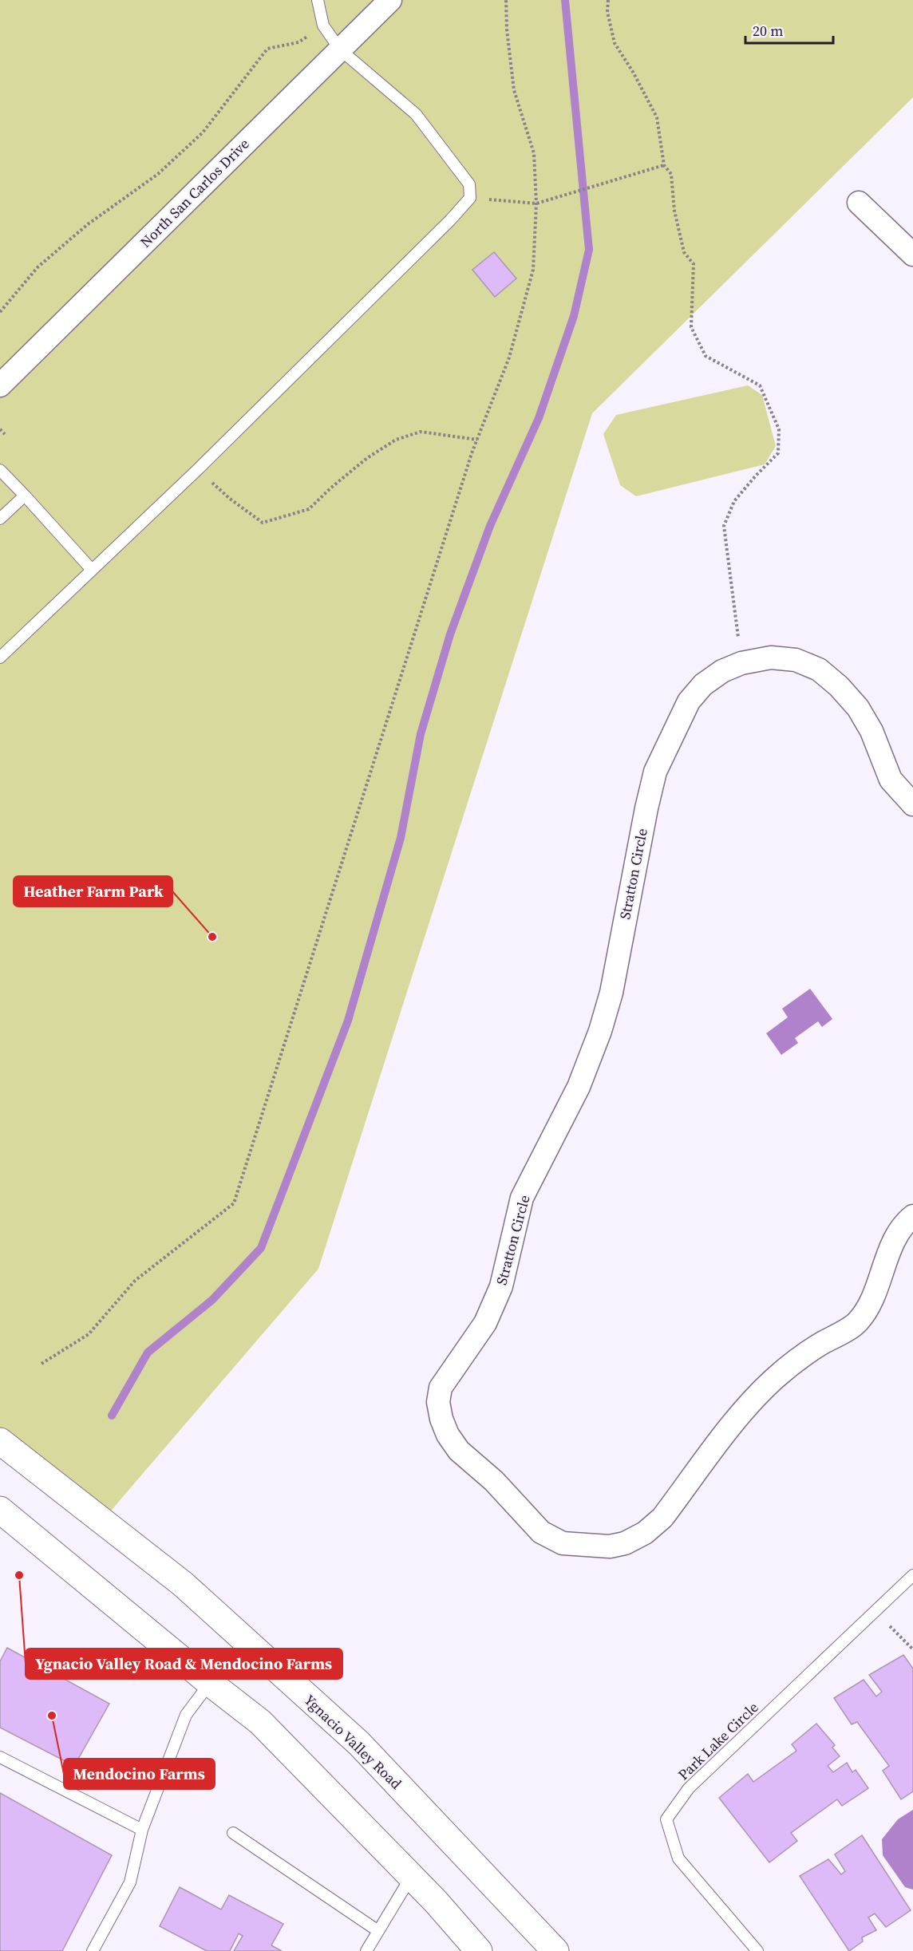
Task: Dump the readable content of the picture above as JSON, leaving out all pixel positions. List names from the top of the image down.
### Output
{
  "streets": {
    "highway": ["Ygnacio Valley Road"],
    "street": ["North San Carlos Drive", "Stratton Circle"],
    "lane": ["Park Lake Circle"]
  },
  "places": ["Heather Farm Park", "Ygnacio Valley Road & Mendocino Farms", "Mendocino Farms"],
  "scale_bar": "20 m"
}
